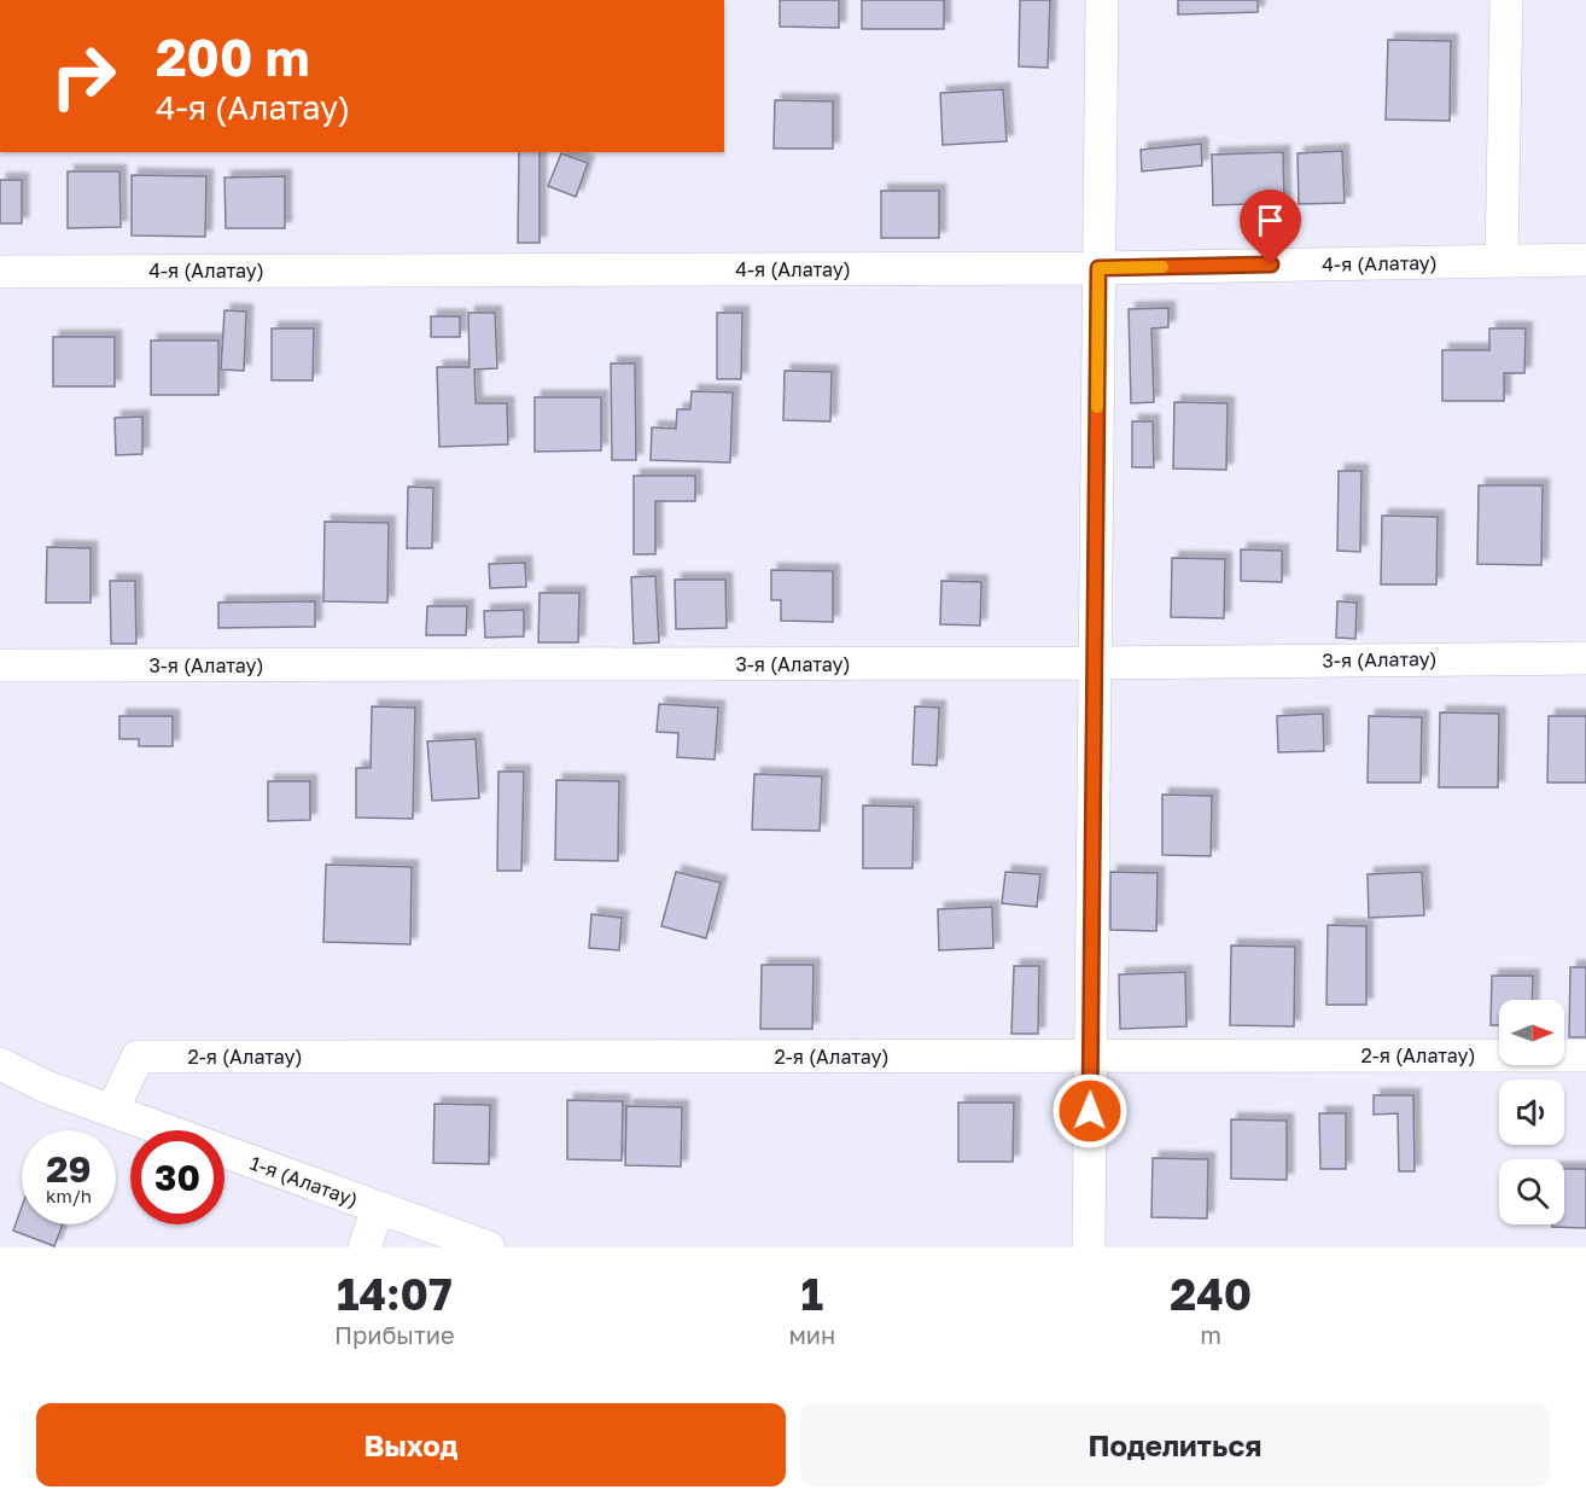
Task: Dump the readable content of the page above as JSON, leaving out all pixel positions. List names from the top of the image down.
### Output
{
  "streets": {
    "street": [
      "4-я (Алатау)",
      "3-я (Алатау)",
      "2-я (Алатау)",
      "1-я (Алатау)"
    ]
  },
  "crossings": [
    ["2-я (Алатау)", "1-я (Алатау)"]
  ],
  "north": "right",
  "page": {
    "turn": ["200 m", "4-я (Алатау)"],
    "speed": "29 km/h",
    "limit": "30",
    "eta": [
      "14:07",
      "Прибытие",
      "1",
      "мин",
      "240",
      "m"
    ],
    "buttons": ["Выход", "Поделиться"]
  }
}
